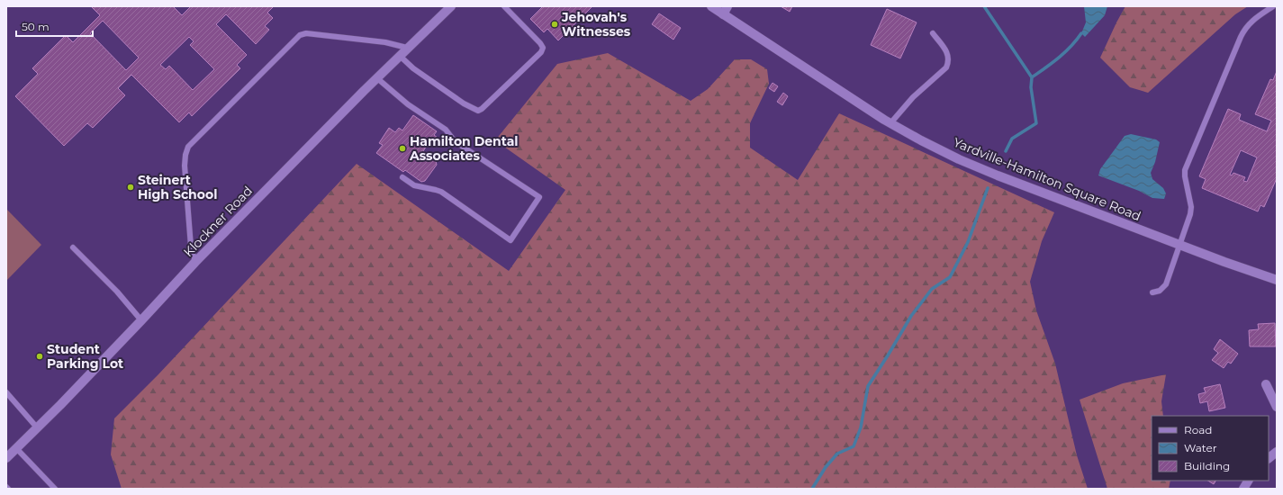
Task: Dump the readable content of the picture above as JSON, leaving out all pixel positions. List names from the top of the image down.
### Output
{
  "streets": {
    "street": ["Yardville-Hamilton Square Road", "Klockner Road"]
  },
  "places": [
    "Jehovah's Witnesses",
    "Hamilton Dental Associates",
    "Steinert High School",
    "Student Parking Lot"
  ],
  "legend": ["Road", "Water", "Building"],
  "scale_bar": "50 m"
}
